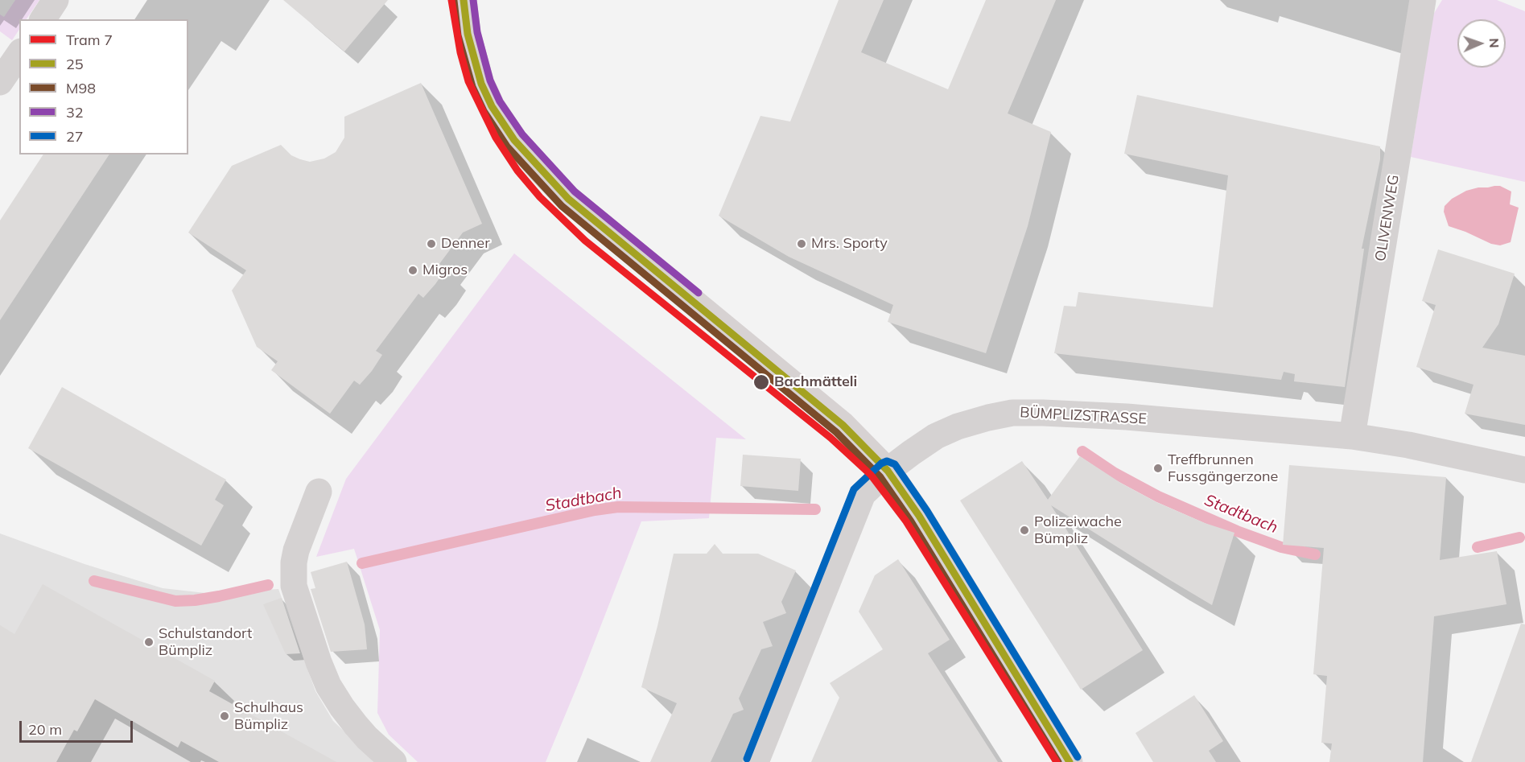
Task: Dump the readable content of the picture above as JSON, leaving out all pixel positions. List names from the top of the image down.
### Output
{
  "streets": {
    "street": ["OLIVENWEG", "BÜMPLIZSTRASSE"]
  },
  "crossings": [
    ["OLIVENWEG", "BÜMPLIZSTRASSE"]
  ],
  "water": ["Stadtbach"],
  "places": [
    "Denner",
    "Mrs. Sporty",
    "Migros",
    "Bachmätteli",
    "Treffbrunnen Fussgängerzone",
    "Polizeiwache Bümpliz",
    "Schulstandort Bümpliz",
    "Schulhaus Bümpliz"
  ],
  "lines": [
    "tram line 7",
    "transit line 25",
    "transit line 32",
    "transit line M98",
    "transit line 27"
  ],
  "legend": [
    "Tram 7",
    "25",
    "M98",
    "32",
    "27"
  ],
  "scale_bar": "20 m",
  "north": "right"
}
